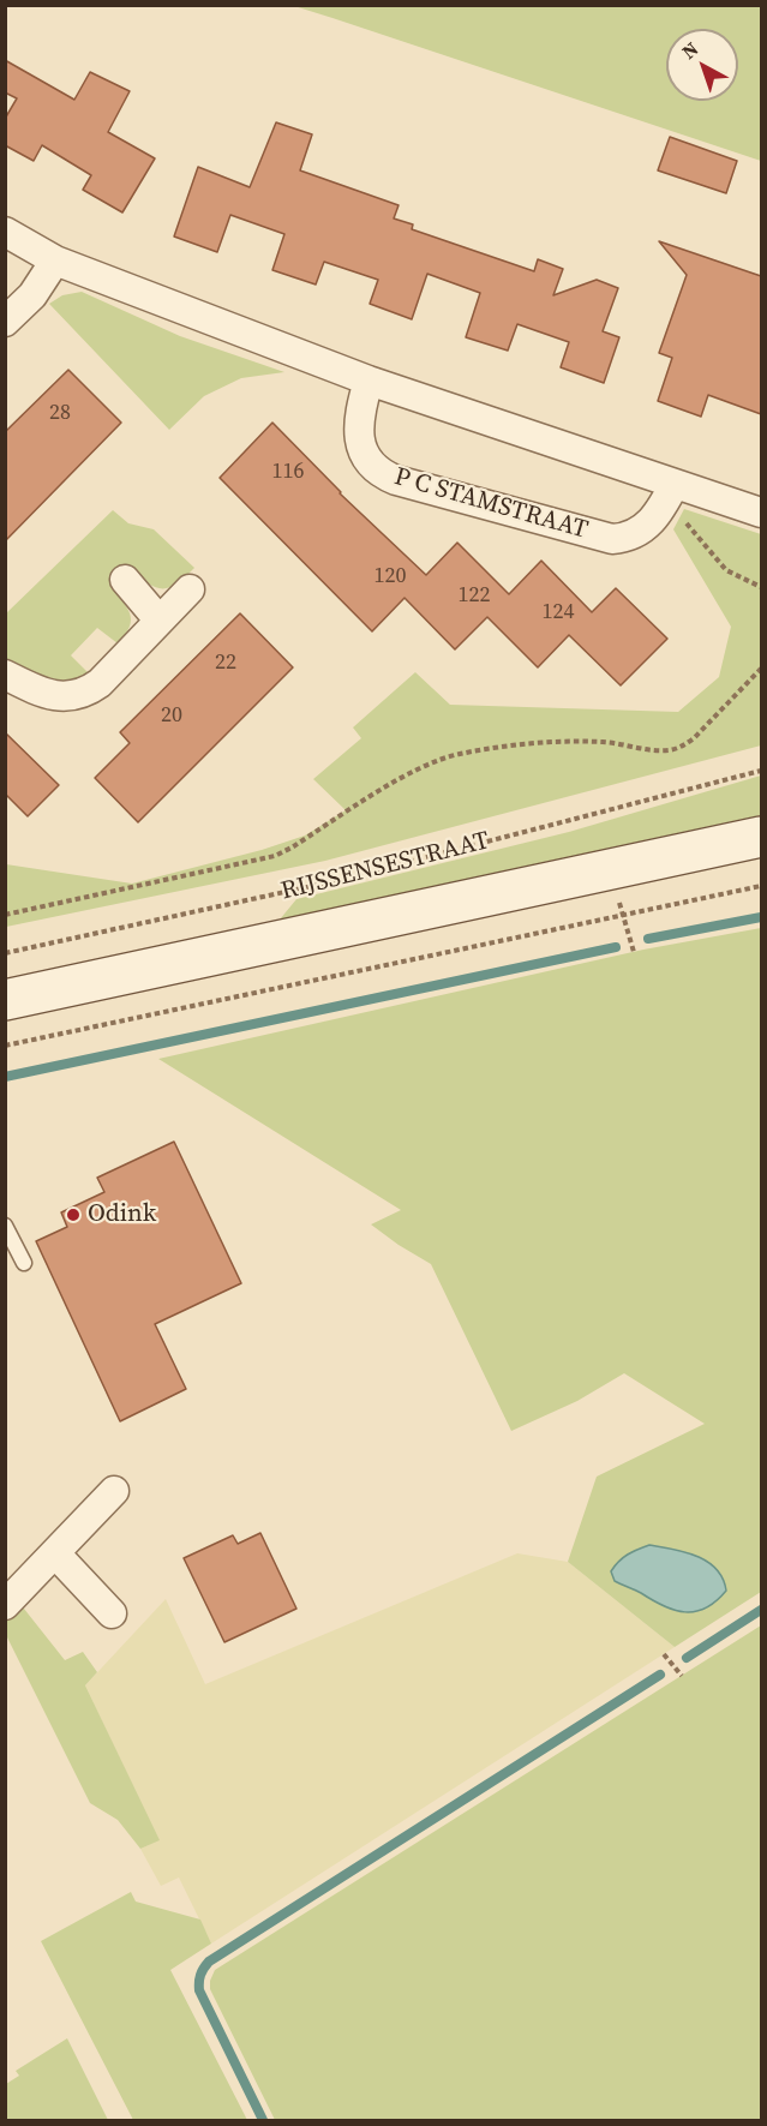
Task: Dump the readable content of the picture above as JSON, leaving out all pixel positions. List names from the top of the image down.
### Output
{
  "streets": {
    "main road": ["RIJSSENSESTRAAT"],
    "street": ["P C STAMSTRAAT"]
  },
  "places": ["Odink"],
  "house_numbers": [
    "28",
    "116",
    "120",
    "122",
    "124",
    "22",
    "20"
  ],
  "north": "top left"
}
